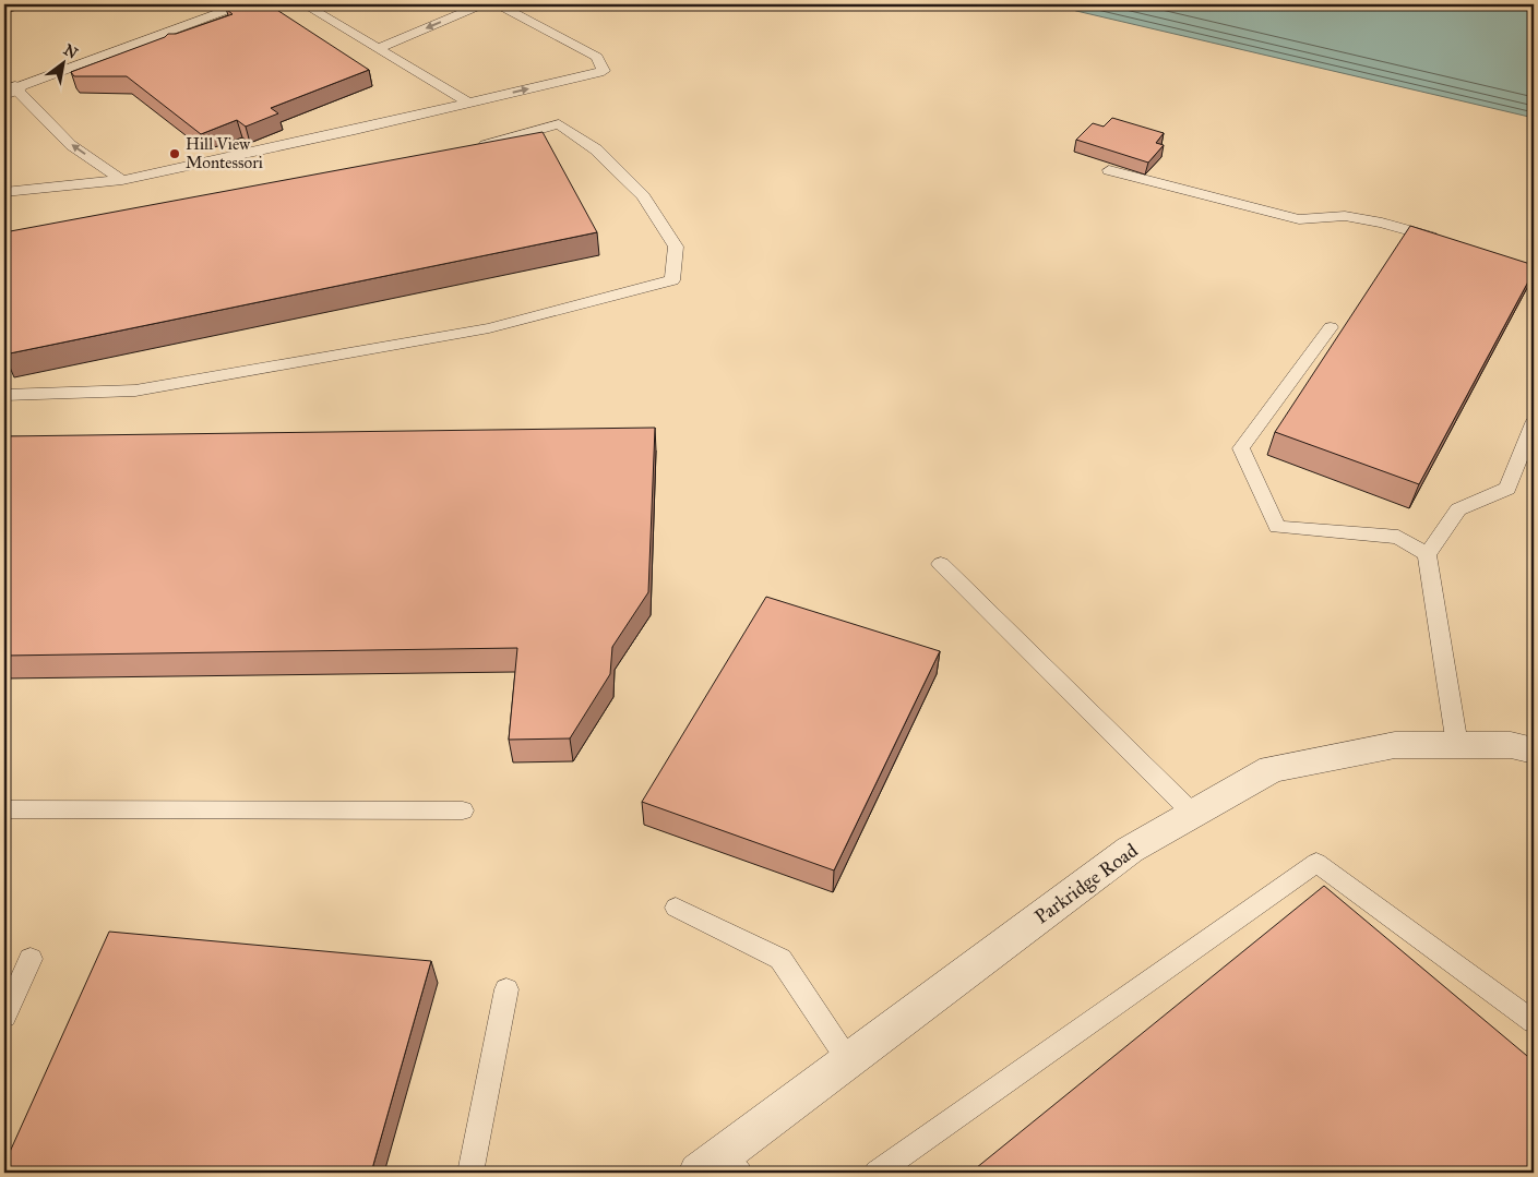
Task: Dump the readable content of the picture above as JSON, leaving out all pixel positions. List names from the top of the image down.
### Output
{
  "streets": {
    "street": ["Parkridge Road"]
  },
  "places": ["Hill View Montessori"],
  "north": "top right"
}
